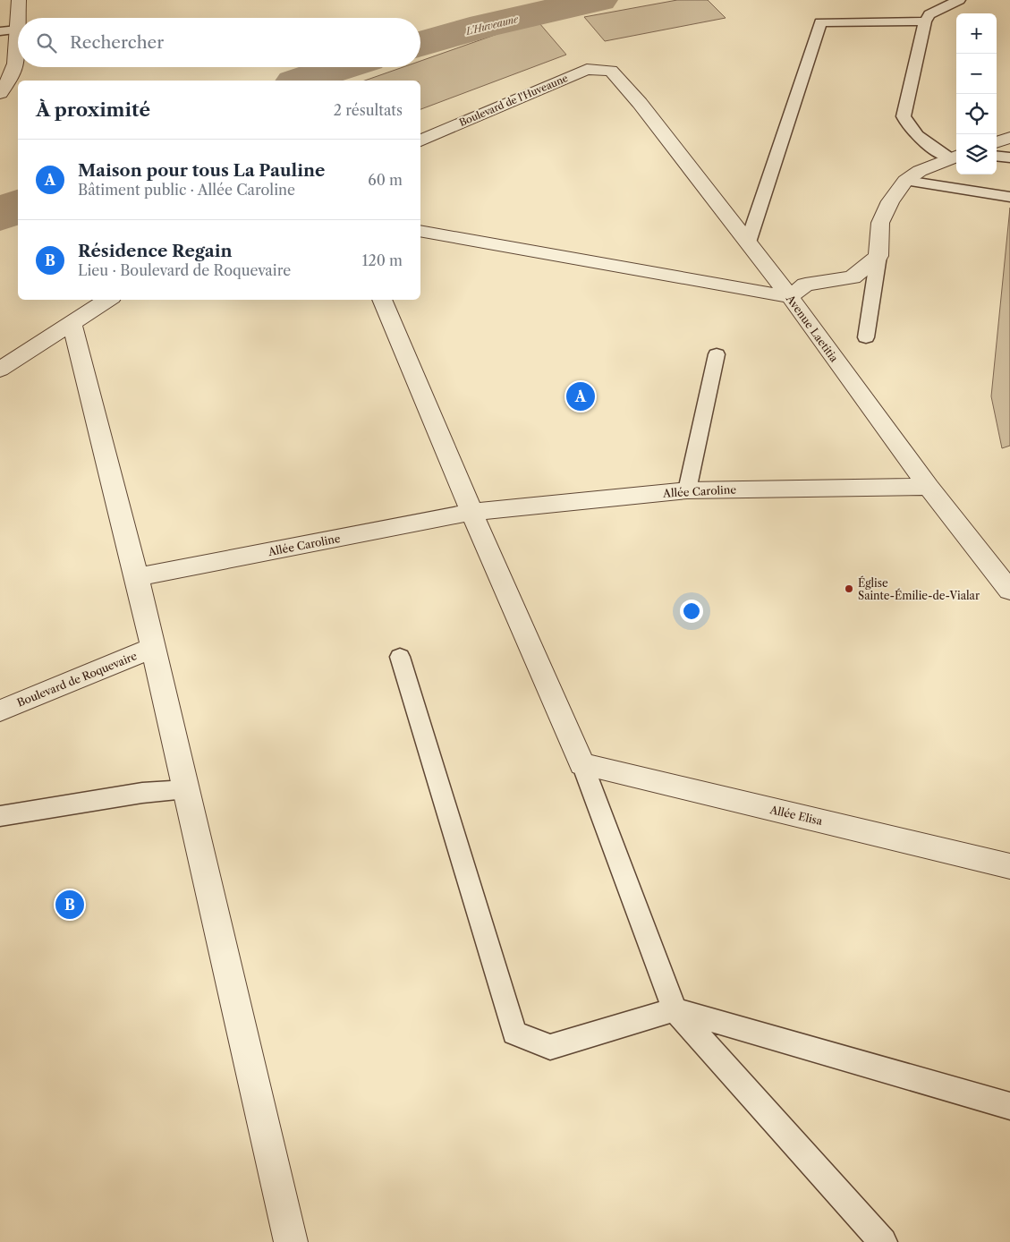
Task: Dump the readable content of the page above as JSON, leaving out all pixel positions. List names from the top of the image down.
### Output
{
  "streets": {
    "street": [
      "Boulevard de l'Huveaune",
      "Avenue Laetitia",
      "Allée Caroline",
      "Boulevard de Roquevaire",
      "Allée Elisa"
    ]
  },
  "crossings": [
    ["Boulevard de l'Huveaune", "Avenue Laetitia"],
    ["Avenue Laetitia", "Allée Caroline"]
  ],
  "water": ["L'Huveaune"],
  "places": ["Église Sainte-Émilie-de-Vialar"],
  "page": {
    "map_buttons": ["+", "−"],
    "search": "Rechercher",
    "heading": ["À proximité", "2 résultats"],
    "list": [
      {
        "mark": "A",
        "name": "Maison pour tous La Pauline",
        "note": "Bâtiment public · Allée Caroline",
        "value": "60 m"
      },
      {
        "mark": "B",
        "name": "Résidence Regain",
        "note": "Lieu · Boulevard de Roquevaire",
        "value": "120 m"
      }
    ],
    "pins": ["A", "B"]
  }
}
